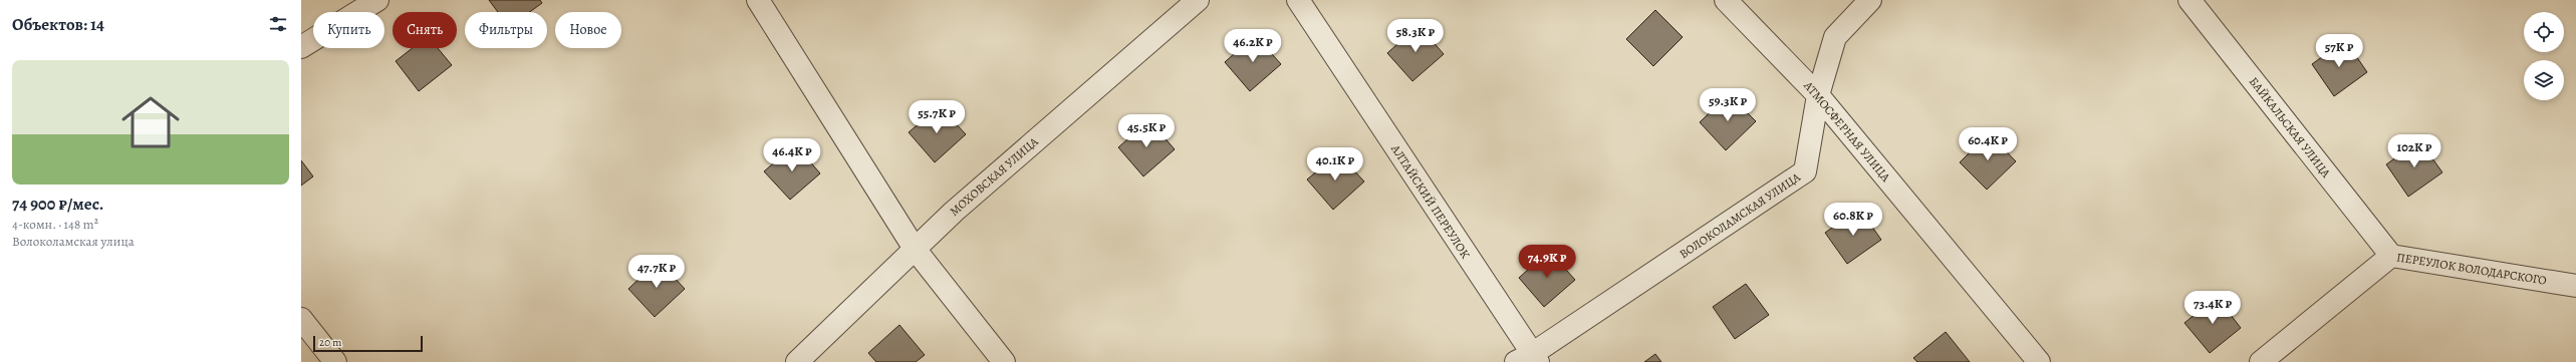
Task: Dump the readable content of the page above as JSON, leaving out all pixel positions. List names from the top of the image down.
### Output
{
  "streets": {
    "street": [
      "БАЙКАЛЬСКАЯ УЛИЦА",
      "АТМОСФЕРНАЯ УЛИЦА",
      "МОХОВСКАЯ УЛИЦА",
      "АЛТАЙСКИЙ ПЕРЕУЛОК",
      "ВОЛОКОЛАМСКАЯ УЛИЦА",
      "ПЕРЕУЛОК ВОЛОДАРСКОГО"
    ]
  },
  "crossings": [
    ["БАЙКАЛЬСКАЯ УЛИЦА", "ПЕРЕУЛОК ВОЛОДАРСКОГО"],
    ["АТМОСФЕРНАЯ УЛИЦА", "ВОЛОКОЛАМСКАЯ УЛИЦА"],
    ["АЛТАЙСКИЙ ПЕРЕУЛОК", "ВОЛОКОЛАМСКАЯ УЛИЦА"]
  ],
  "scale_bar": "20 m",
  "page": {
    "heading": "Объектов: 14",
    "chip": [
      "Купить",
      "Снять",
      "Фильтры",
      "Новое"
    ],
    "price": [
      "58.3K ₽",
      "46.2K ₽",
      "57K ₽",
      "59.3K ₽",
      "55.7K ₽",
      "45.5K ₽",
      "60.4K ₽",
      "102K ₽",
      "46.4K ₽",
      "40.1K ₽",
      "60.8K ₽",
      "74.9K ₽",
      "47.7K ₽",
      "73.4K ₽"
    ],
    "list": [
      {
        "name": "74 900 ₽/мес.",
        "note": "4-комн. · 148 m² · Волоколамская улица"
      }
    ],
    "scale": "20 m"
  }
}
